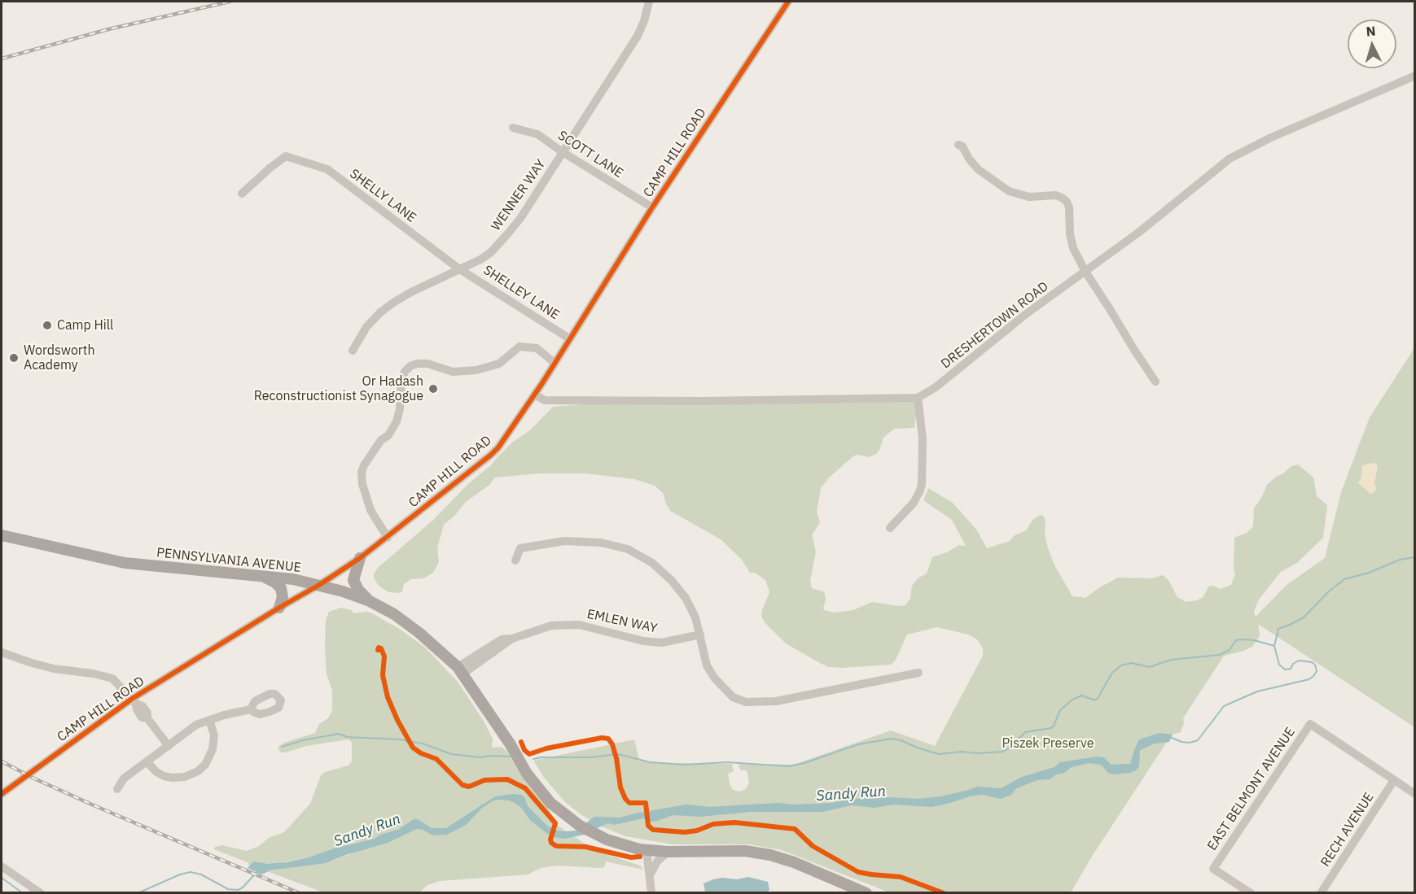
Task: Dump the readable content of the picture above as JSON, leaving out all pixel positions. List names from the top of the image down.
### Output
{
  "streets": {
    "main road": ["PENNSYLVANIA AVENUE"],
    "street": [
      "CAMP HILL ROAD",
      "SCOTT LANE",
      "WENNER WAY",
      "SHELLY LANE",
      "SHELLEY LANE",
      "DRESHERTOWN ROAD",
      "EMLEN WAY",
      "EAST BELMONT AVENUE",
      "RECH AVENUE"
    ]
  },
  "crossings": [
    ["CAMP HILL ROAD", "SCOTT LANE"],
    ["CAMP HILL ROAD", "SHELLEY LANE"],
    ["CAMP HILL ROAD", "PENNSYLVANIA AVENUE"],
    ["SCOTT LANE", "WENNER WAY"],
    ["WENNER WAY", "SHELLY LANE"],
    ["WENNER WAY", "SHELLEY LANE"],
    ["SHELLY LANE", "SHELLEY LANE"],
    ["PENNSYLVANIA AVENUE", "EMLEN WAY"],
    ["EAST BELMONT AVENUE", "RECH AVENUE"]
  ],
  "water": ["Sandy Run"],
  "parks": ["Piszek Preserve"],
  "places": ["Camp Hill", "Wordsworth Academy", "Or Hadash Reconstructionist Synagogue"],
  "north": "top"
}
